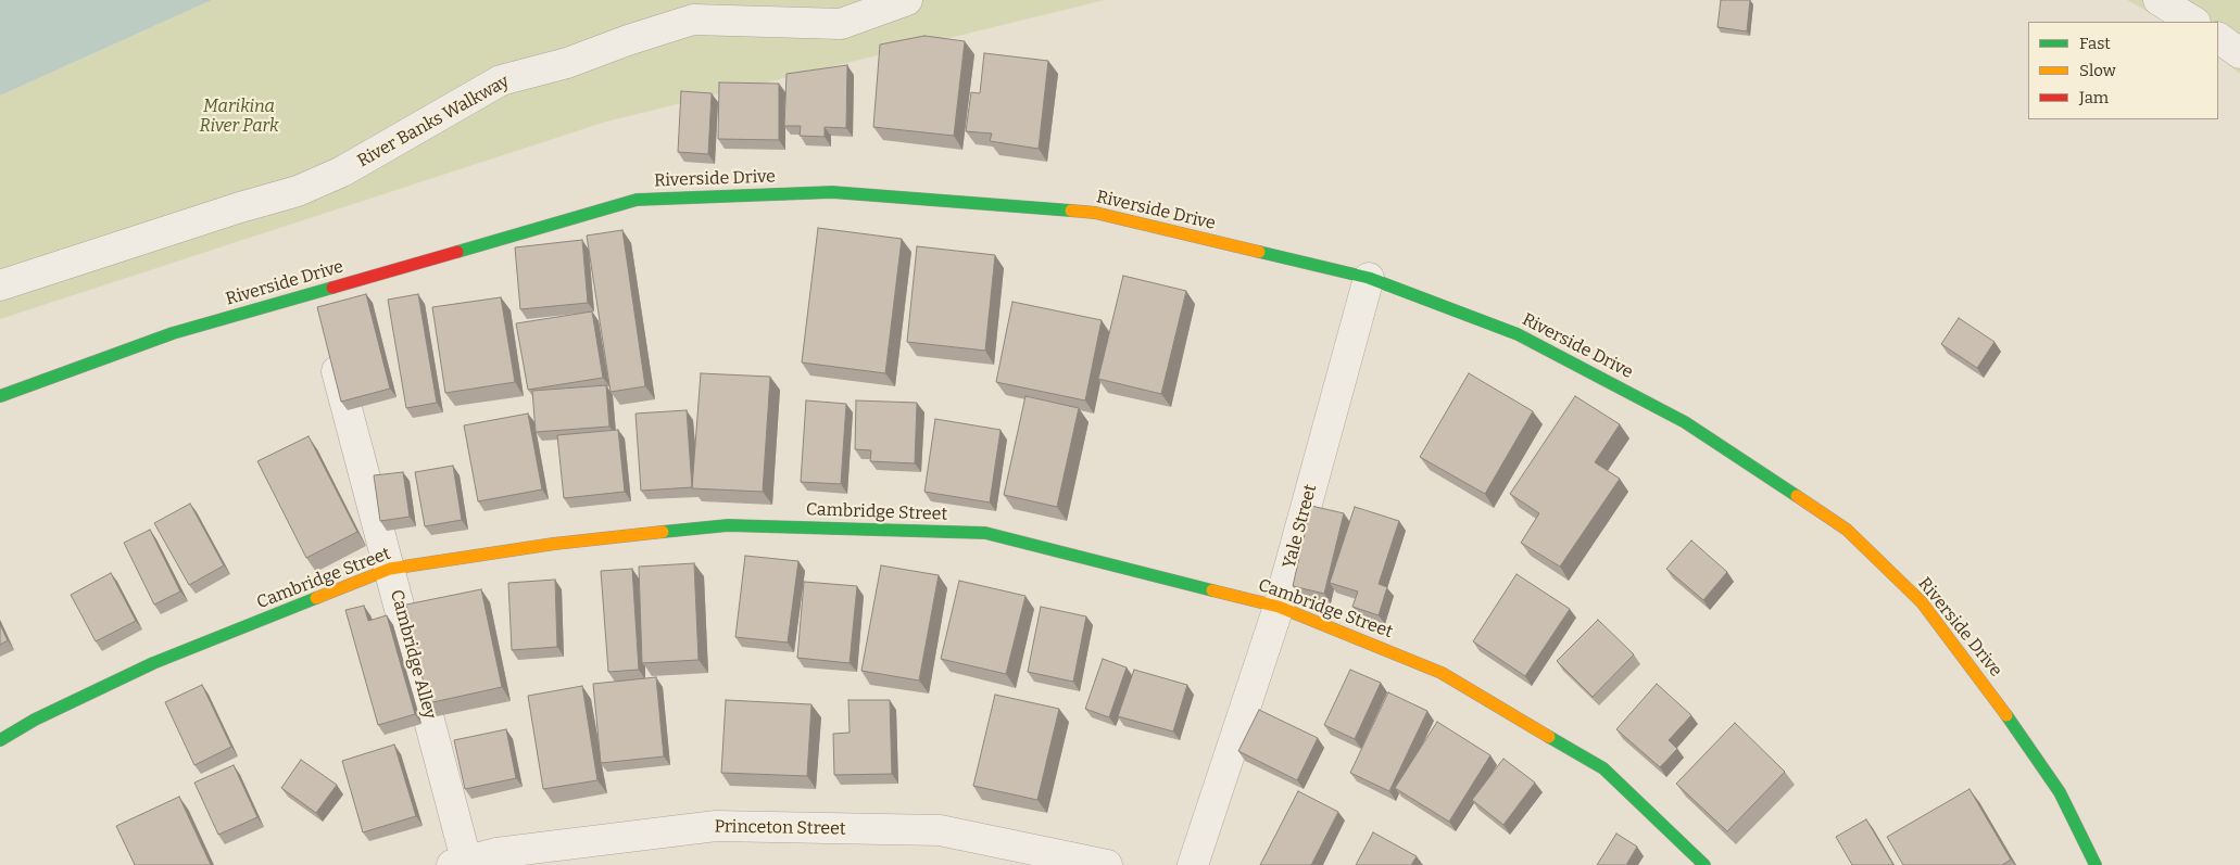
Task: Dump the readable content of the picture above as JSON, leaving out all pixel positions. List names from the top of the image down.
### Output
{
  "streets": {
    "street": [
      "River Banks Walkway",
      "Riverside Drive",
      "Cambridge Street",
      "Yale Street",
      "Cambridge Alley",
      "Princeton Street"
    ]
  },
  "crossings": [
    ["Riverside Drive", "Yale Street"],
    ["Riverside Drive", "Cambridge Alley"],
    ["Cambridge Street", "Yale Street"],
    ["Cambridge Street", "Cambridge Alley"],
    ["Cambridge Alley", "Princeton Street"]
  ],
  "parks": ["Marikina River Park"],
  "legend": ["Fast", "Slow", "Jam"]
}
